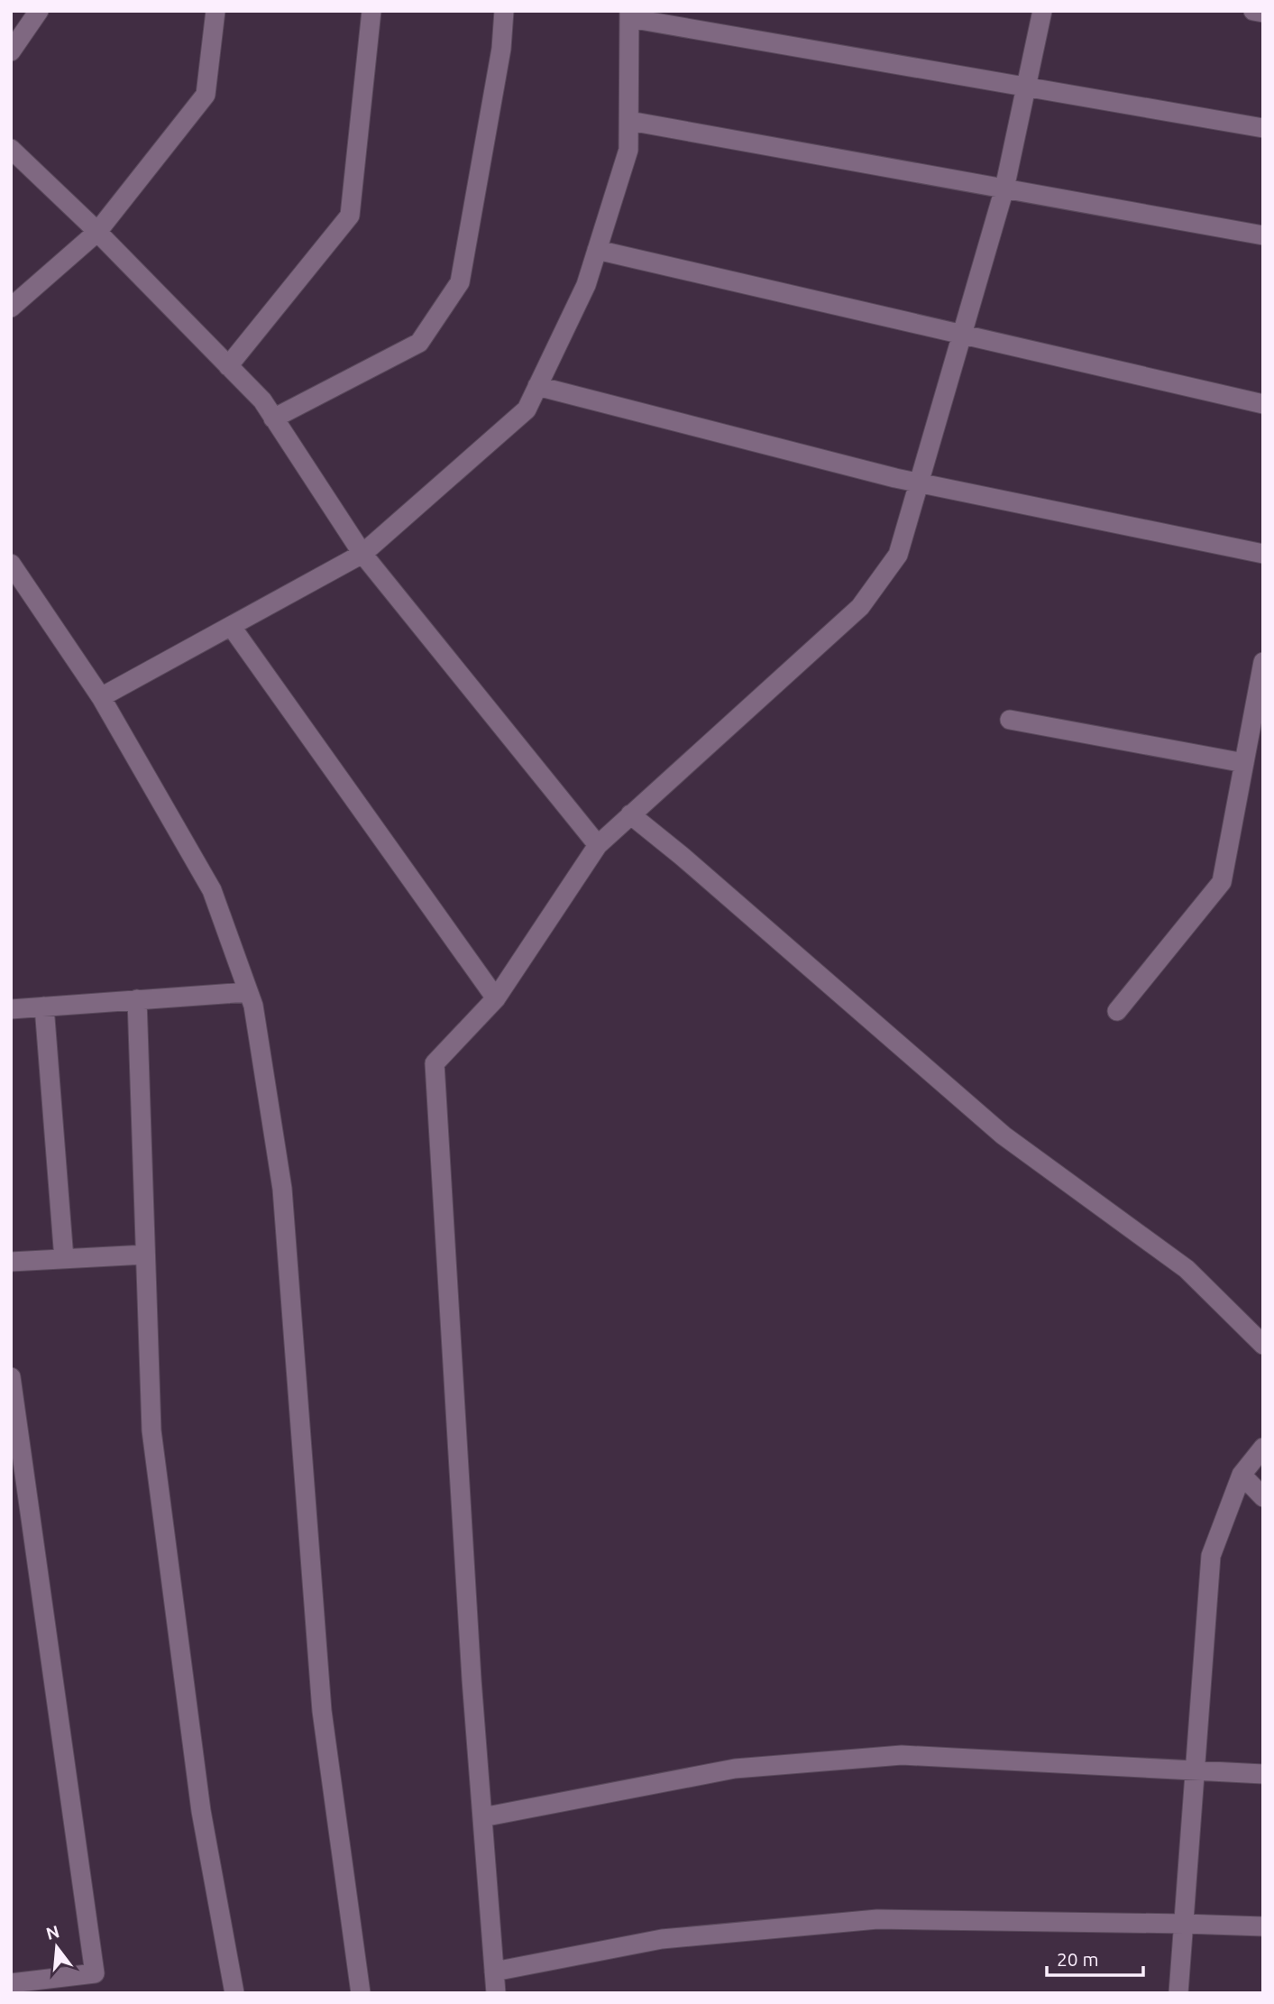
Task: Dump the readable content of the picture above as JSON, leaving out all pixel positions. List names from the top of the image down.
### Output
{
  "scale_bar": "20 m",
  "north": "top"
}
